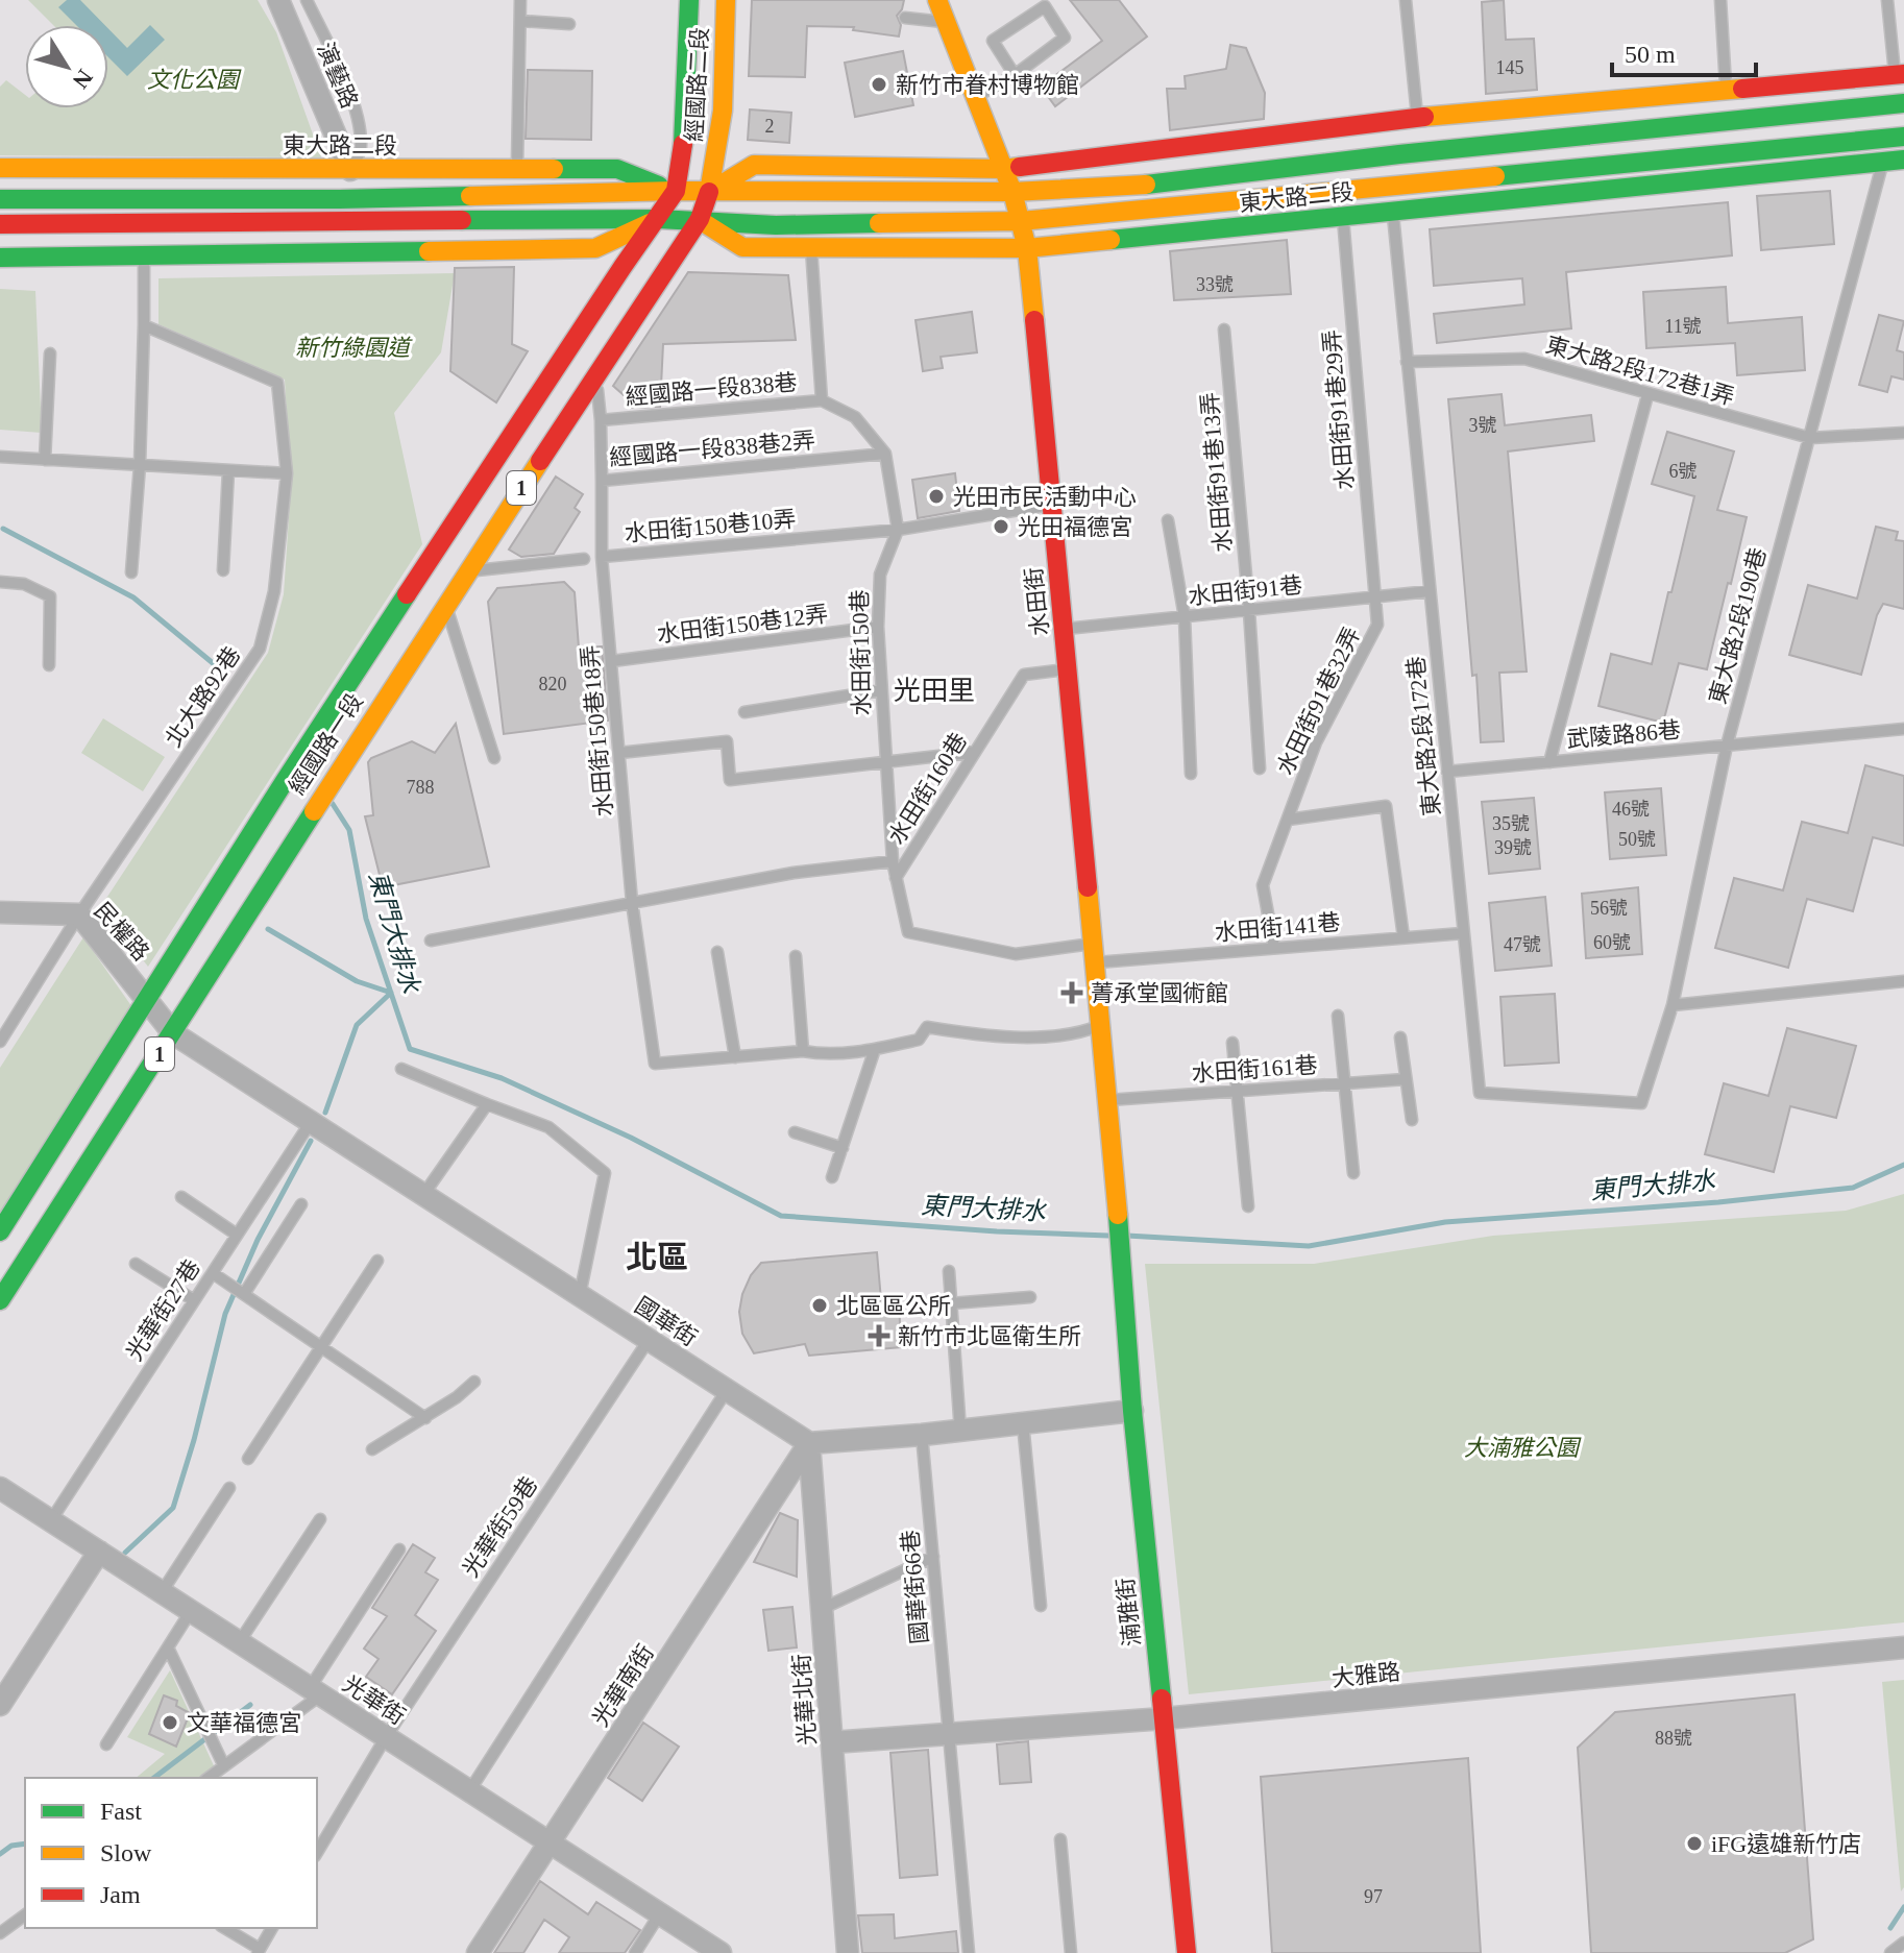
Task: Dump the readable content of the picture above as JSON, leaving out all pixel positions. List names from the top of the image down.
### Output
{
  "streets": {
    "main road": [
      "經國路二段",
      "東大路二段",
      "1",
      "水田街",
      "經國路一段",
      "湳雅街"
    ],
    "street": [
      "演藝路",
      "民權路",
      "國華街",
      "大雅路",
      "光華南街",
      "光華街",
      "光華北街"
    ],
    "lane": [
      "東大路2段172巷1弄",
      "經國路一段838巷",
      "水田街91巷29弄",
      "經國路一段838巷2弄",
      "水田街91巷13弄",
      "水田街150巷10弄",
      "水田街91巷",
      "水田街150巷12弄",
      "東大路2段190巷",
      "水田街150巷",
      "北大路92巷",
      "水田街91巷32弄",
      "水田街150巷18弄",
      "武陵路86巷",
      "東大路2段172巷",
      "水田街160巷",
      "水田街141巷",
      "水田街161巷",
      "光華街27巷",
      "光華街59巷",
      "國華街66巷"
    ]
  },
  "crossings": [
    ["演藝路", "東大路二段"],
    ["經國路二段", "東大路二段"],
    ["經國路二段", "經國路一段"],
    ["東大路二段", "水田街91巷29弄"],
    ["東大路二段", "水田街"],
    ["東大路二段", "東大路2段190巷"],
    ["東大路二段", "東大路2段172巷"],
    ["東大路二段", "經國路一段"],
    ["東大路2段172巷1弄", "東大路2段190巷"],
    ["東大路2段172巷1弄", "東大路2段172巷"],
    ["經國路一段838巷", "經國路一段838巷2弄"],
    ["經國路一段838巷", "經國路一段"],
    ["水田街91巷29弄", "水田街91巷"],
    ["水田街91巷29弄", "水田街91巷32弄"],
    ["經國路一段838巷2弄", "水田街150巷10弄"],
    ["水田街91巷13弄", "水田街91巷"],
    ["水田街150巷10弄", "水田街150巷"],
    ["水田街150巷10弄", "水田街150巷18弄"],
    ["水田街91巷", "水田街"],
    ["水田街91巷", "水田街91巷32弄"],
    ["水田街91巷", "東大路2段172巷"],
    ["水田街", "水田街160巷"],
    ["水田街", "水田街141巷"],
    ["水田街", "水田街161巷"],
    ["水田街", "湳雅街"],
    ["水田街150巷12弄", "水田街150巷"],
    ["水田街150巷12弄", "水田街150巷18弄"],
    ["東大路2段190巷", "武陵路86巷"],
    ["東大路2段190巷", "東大路2段172巷"],
    ["水田街150巷", "水田街160巷"],
    ["水田街150巷", "水田街141巷"],
    ["北大路92巷", "民權路"],
    ["水田街91巷32弄", "水田街141巷"],
    ["武陵路86巷", "東大路2段172巷"],
    ["東大路2段172巷", "水田街141巷"],
    ["經國路一段", "民權路"],
    ["經國路一段", "國華街"],
    ["民權路", "國華街"],
    ["光華街27巷", "國華街"],
    ["光華街27巷", "光華街"],
    ["國華街", "光華街59巷"],
    ["國華街", "光華南街"],
    ["國華街", "光華北街"],
    ["光華街59巷", "光華街"],
    ["國華街66巷", "大雅路"],
    ["湳雅街", "大雅路"],
    ["大雅路", "光華北街"],
    ["光華南街", "光華街"],
    ["光華南街", "光華北街"]
  ],
  "districts": ["光田里", "北區"],
  "water": ["東門大排水"],
  "parks": ["文化公園", "新竹綠園道", "大湳雅公園"],
  "places": {
    "other": [
      "新竹市眷村博物館",
      "光田市民活動中心",
      "光田福德宮",
      "北區區公所",
      "文華福德宮",
      "iFG遠雄新竹店"
    ],
    "health": ["菁承堂國術館", "新竹市北區衛生所"]
  },
  "house_numbers": [
    "145",
    "2",
    "33號",
    "11號",
    "3號",
    "6號",
    "820",
    "788",
    "46號",
    "35號",
    "50號",
    "39號",
    "56號",
    "60號",
    "47號",
    "88號",
    "97"
  ],
  "legend": ["Fast", "Slow", "Jam"],
  "scale_bar": "50 m",
  "north": "bottom right"
}
